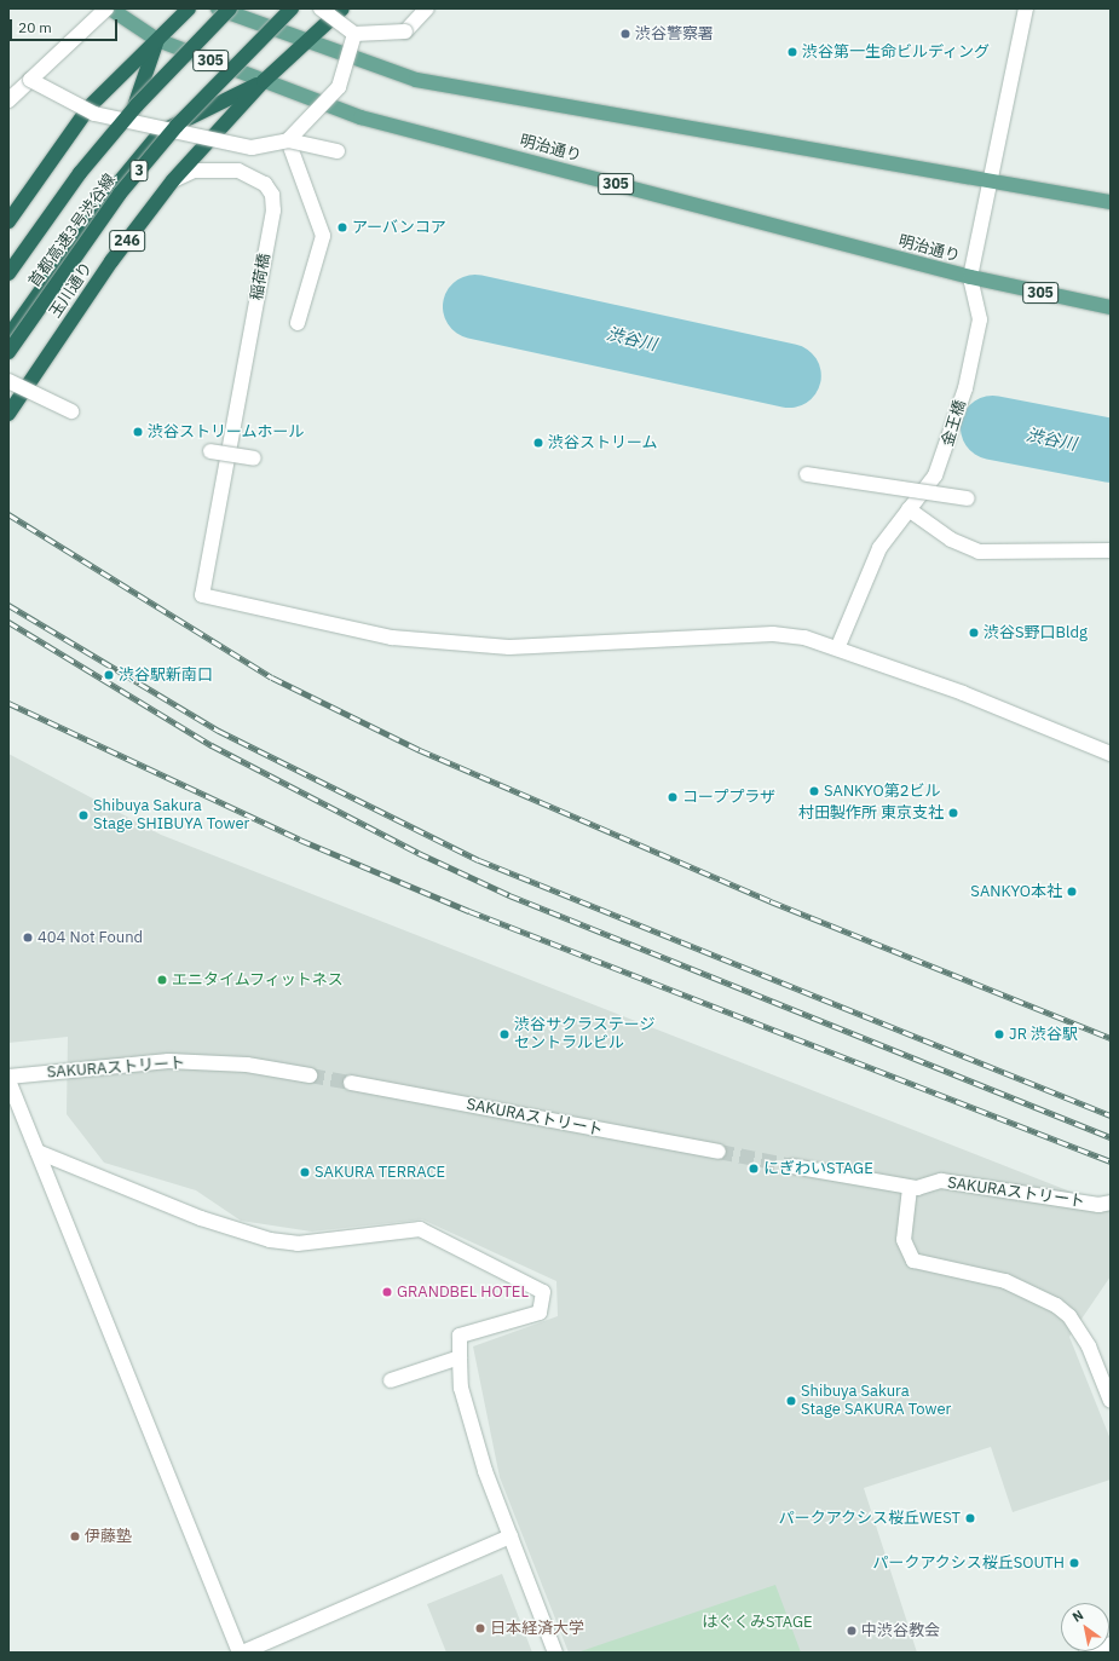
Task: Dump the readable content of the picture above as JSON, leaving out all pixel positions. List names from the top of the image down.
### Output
{
  "streets": {
    "highway": [
      "3",
      "首都高速3号渋谷線",
      "246",
      "玉川通り"
    ],
    "main road": ["305", "明治通り"],
    "street": ["稲荷橋", "金王橋", "SAKURAストリート"]
  },
  "crossings": [
    ["明治通り", "246"],
    ["明治通り", "玉川通り"],
    ["明治通り", "金王橋"],
    ["246", "玉川通り"],
    ["稲荷橋", "玉川通り"],
    ["稲荷橋", "金王橋"]
  ],
  "water": ["渋谷川"],
  "parks": ["はぐくみSTAGE"],
  "places": [
    "渋谷警察署",
    "渋谷第一生命ビルディング",
    "アーバンコア",
    "渋谷ストリームホール",
    "渋谷ストリーム",
    "渋谷S野口Bldg",
    "渋谷駅新南口",
    "SANKYO第2ビル",
    "コーププラザ",
    "村田製作所 東京支社",
    "Shibuya Sakura Stage SHIBUYA Tower",
    "SANKYO本社",
    "404 Not Found",
    "エニタイムフィットネス",
    "渋谷サクラステージ セントラルビル",
    "JR 渋谷駅",
    "にぎわいSTAGE",
    "SAKURA TERRACE",
    "GRANDBEL HOTEL",
    "Shibuya Sakura Stage SAKURA Tower",
    "パークアクシス桜丘WEST",
    "伊藤塾",
    "パークアクシス桜丘SOUTH",
    "日本経済大学",
    "中渋谷教会"
  ],
  "scale_bar": "20 m",
  "north": "top left"
}
